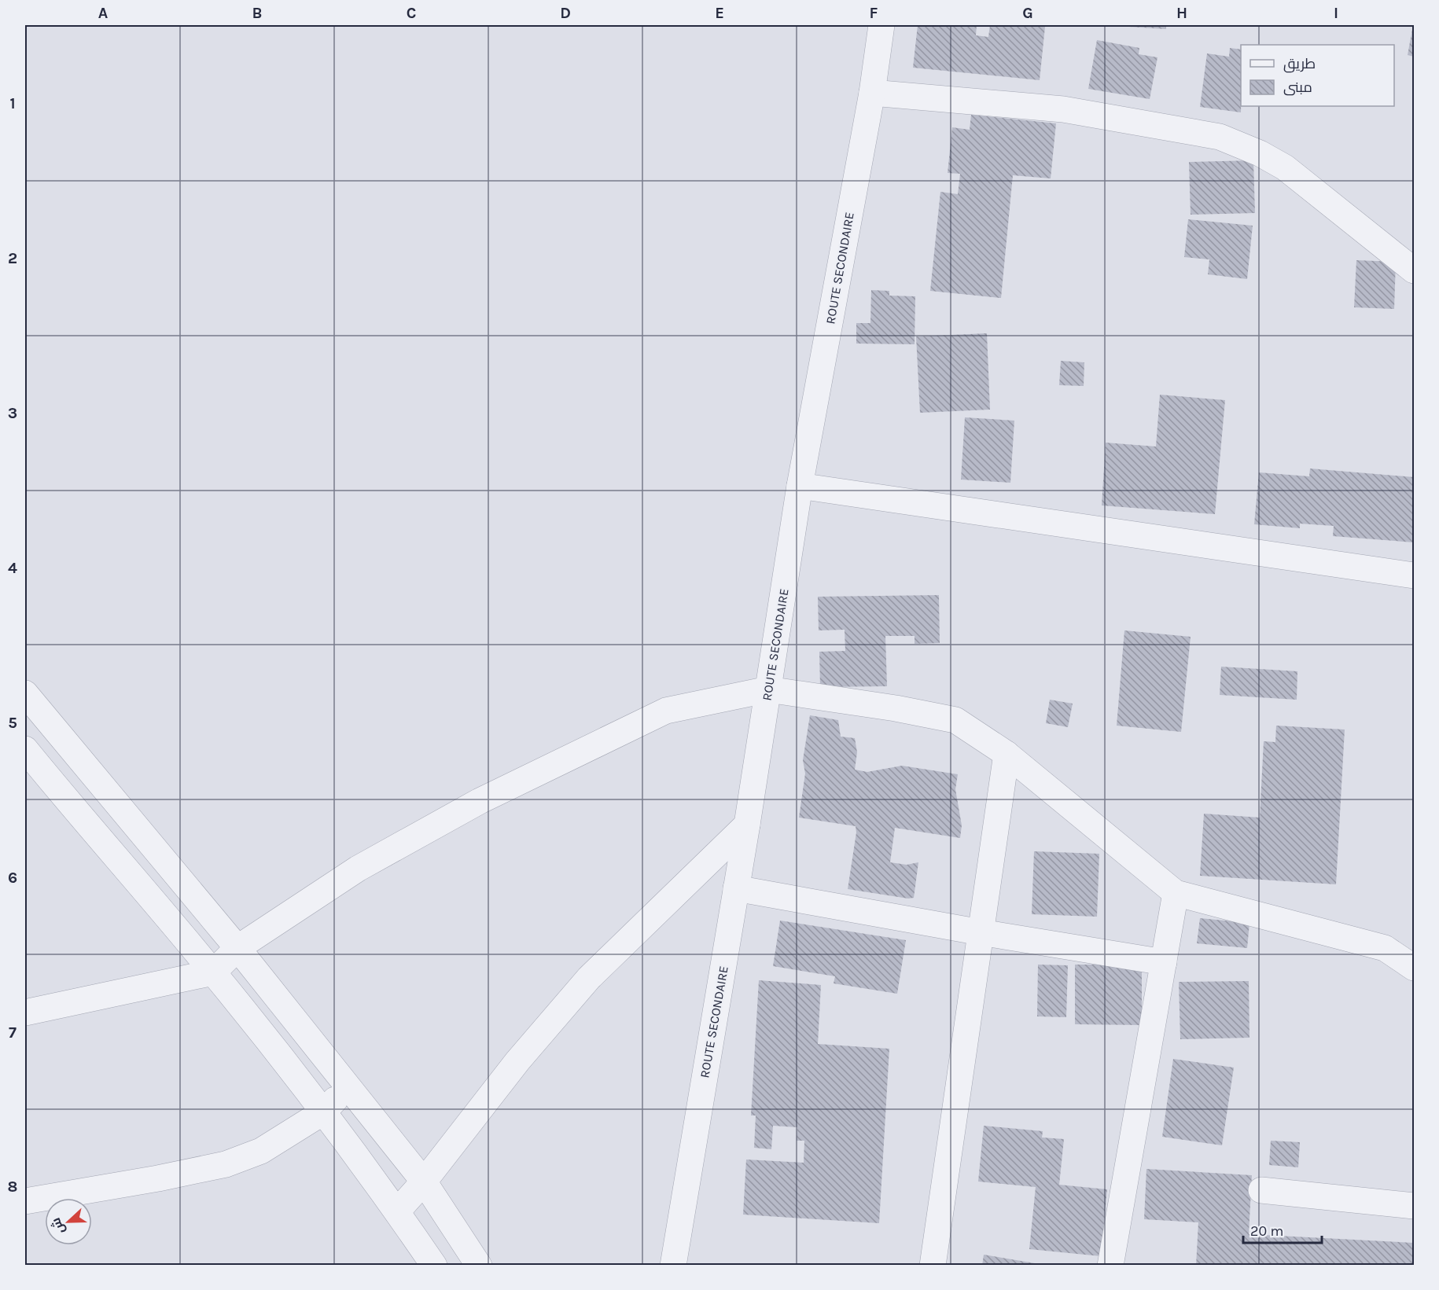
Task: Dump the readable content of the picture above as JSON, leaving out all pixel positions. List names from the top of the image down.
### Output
{
  "streets": {
    "street": ["ROUTE SECONDAIRE"]
  },
  "legend": ["طريق", "مبنى"],
  "scale_bar": "20 m",
  "north": "left",
  "grid": {
    "columns": [
      "A",
      "B",
      "C",
      "D",
      "E",
      "F",
      "G",
      "H",
      "I"
    ],
    "rows": [
      "1",
      "2",
      "3",
      "4",
      "5",
      "6",
      "7",
      "8"
    ]
  }
}
